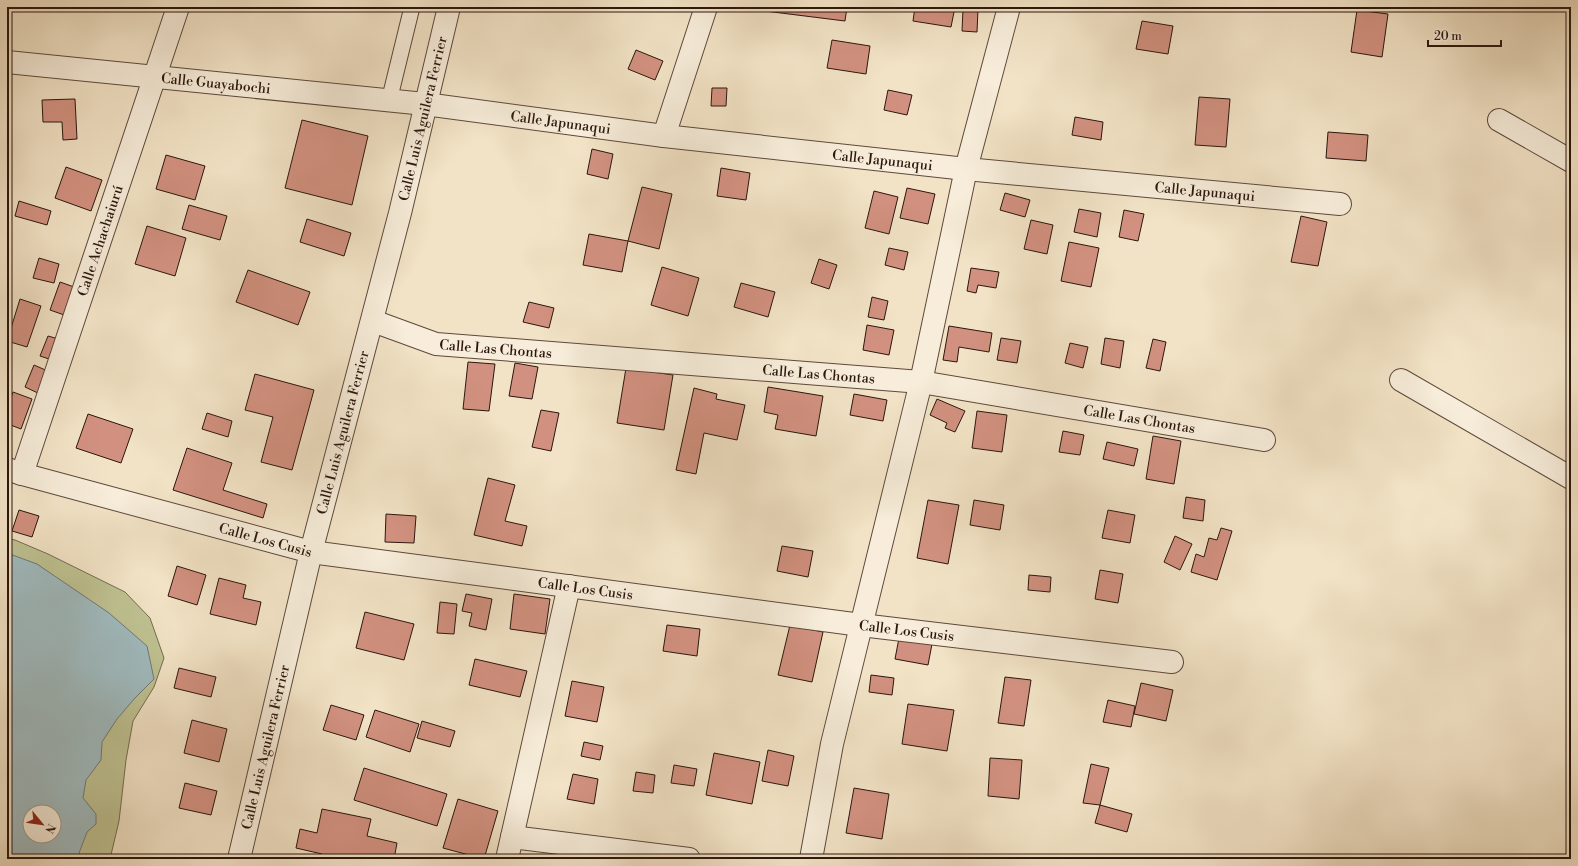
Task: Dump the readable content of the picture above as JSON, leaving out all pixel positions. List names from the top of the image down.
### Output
{
  "streets": {
    "street": [
      "Calle Guayabochi",
      "Calle Luis Aguilera Ferrier",
      "Calle Japunaqui",
      "Calle Achachaiurú",
      "Calle Las Chontas",
      "Calle Los Cusis"
    ]
  },
  "crossings": [
    ["Calle Guayabochi", "Calle Luis Aguilera Ferrier"],
    ["Calle Guayabochi", "Calle Japunaqui"],
    ["Calle Guayabochi", "Calle Achachaiurú"],
    ["Calle Luis Aguilera Ferrier", "Calle Japunaqui"],
    ["Calle Luis Aguilera Ferrier", "Calle Las Chontas"],
    ["Calle Luis Aguilera Ferrier", "Calle Los Cusis"],
    ["Calle Achachaiurú", "Calle Los Cusis"]
  ],
  "scale_bar": "20 m",
  "north": "bottom right"
}
